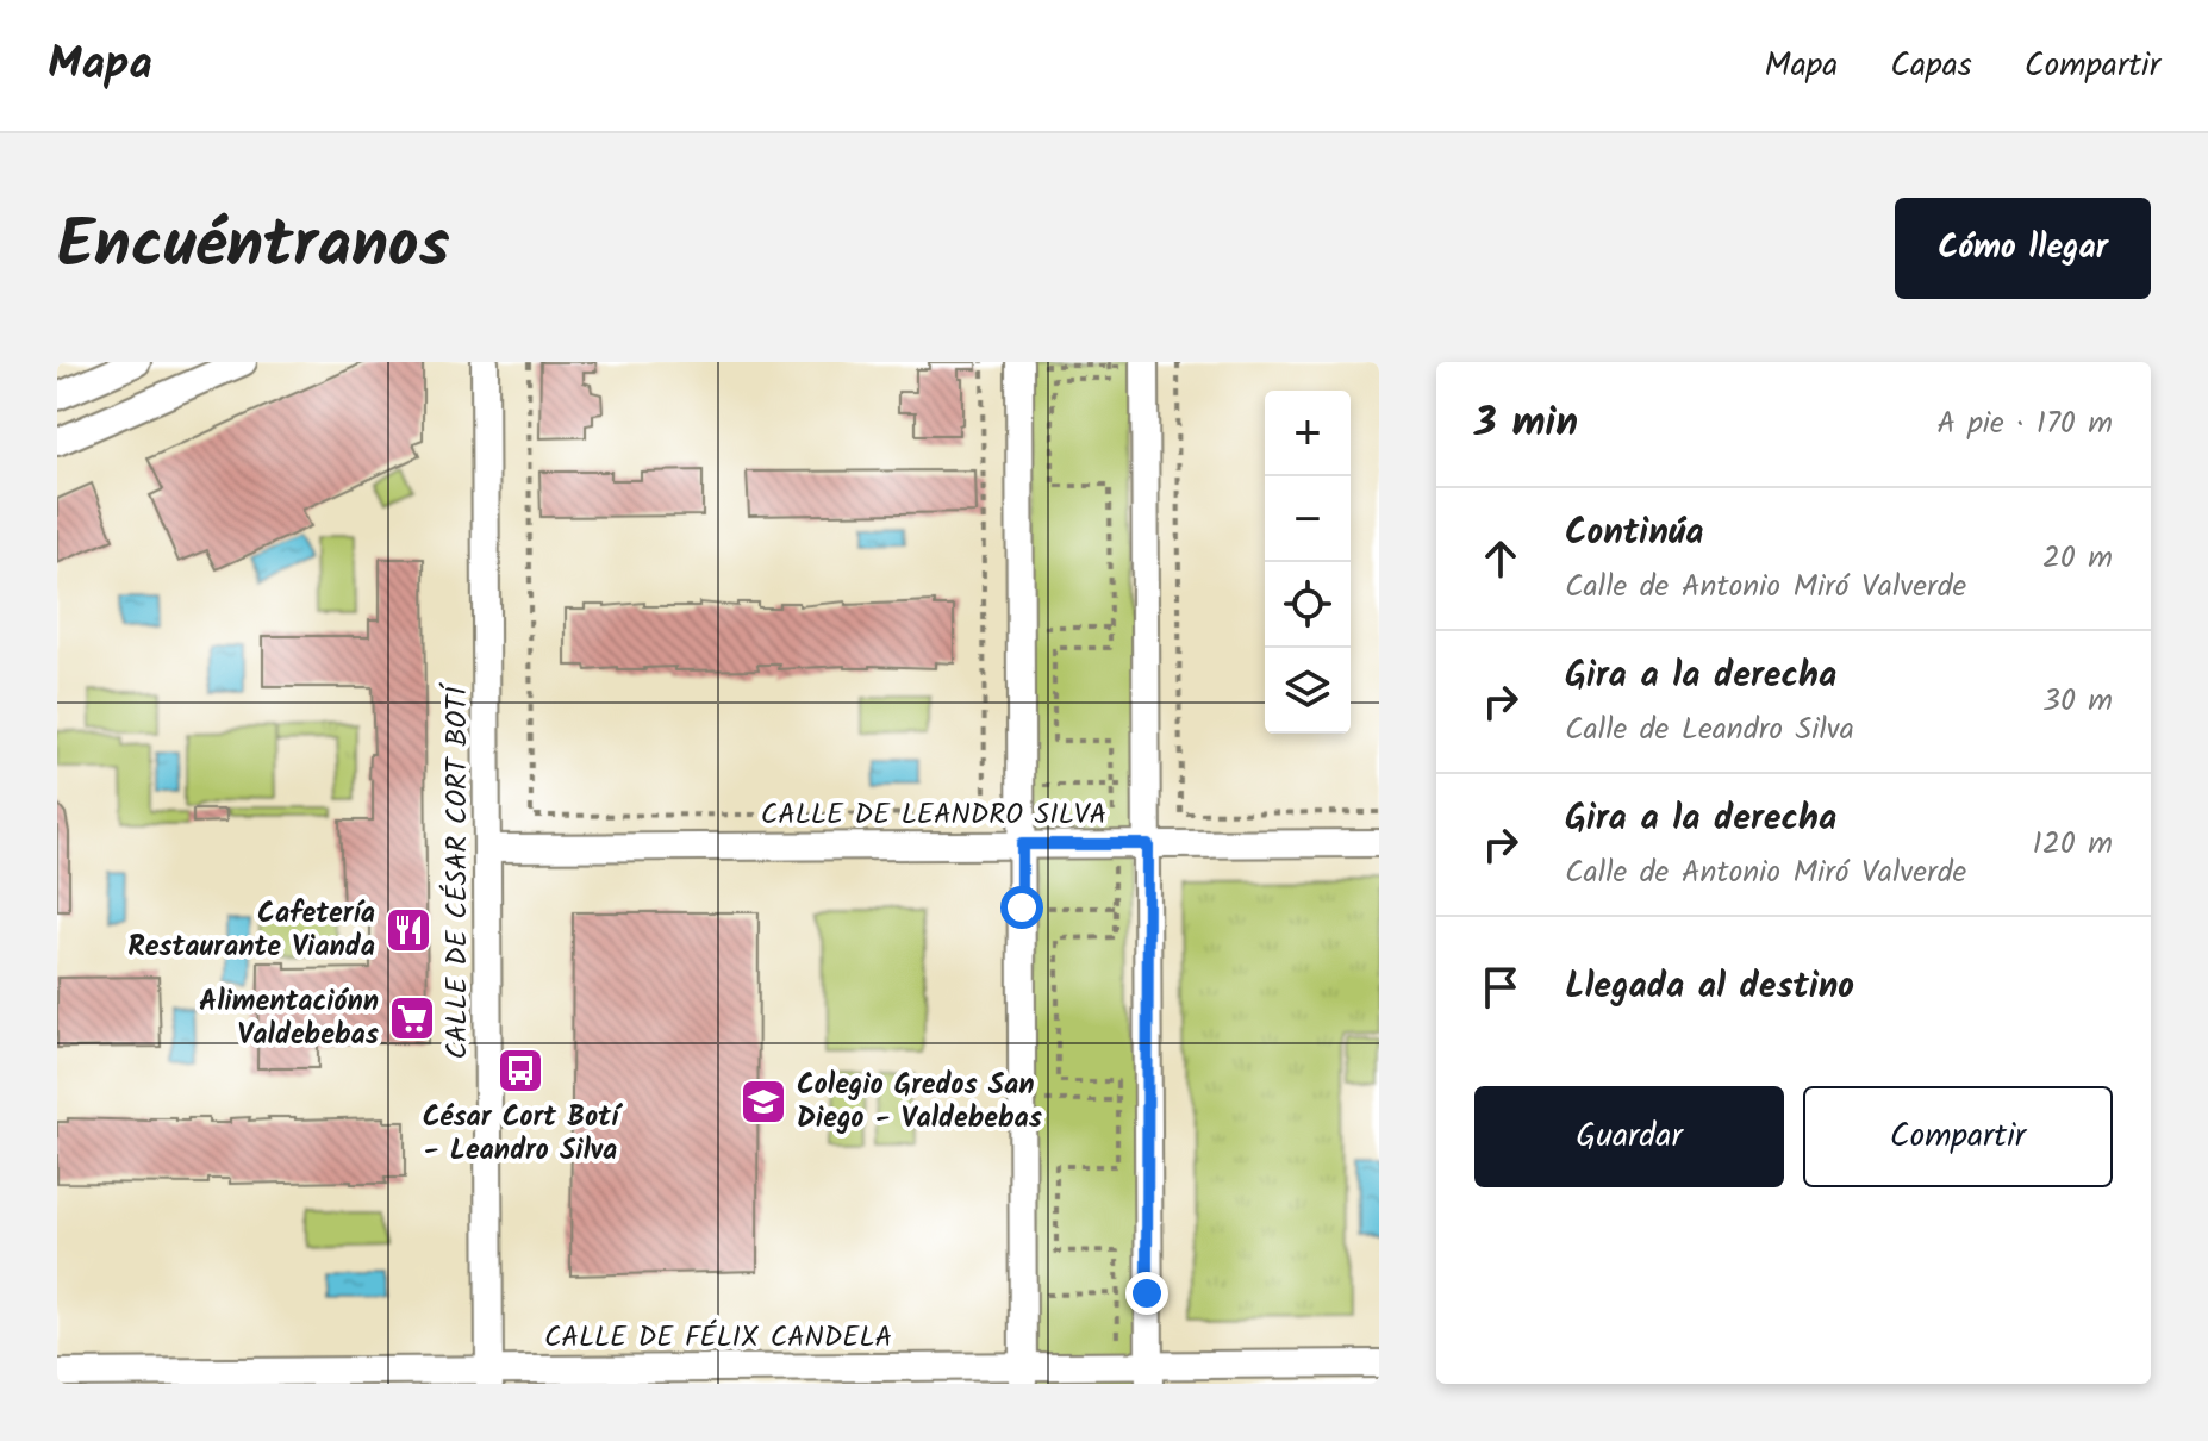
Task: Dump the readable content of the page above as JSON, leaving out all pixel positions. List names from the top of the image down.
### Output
{
  "streets": {
    "street": ["CALLE DE LEANDRO SILVA", "CALLE DE CÉSAR CORT BOTÍ", "CALLE DE FÉLIX CANDELA"]
  },
  "crossings": [
    ["CALLE DE LEANDRO SILVA", "CALLE DE CÉSAR CORT BOTÍ"],
    ["CALLE DE CÉSAR CORT BOTÍ", "CALLE DE FÉLIX CANDELA"]
  ],
  "places": {
    "restaurant": ["Cafetería Restaurante Vianda"],
    "supermarket": ["Alimentaciónn Valdebebas"],
    "bus stop": ["César Cort Botí - Leandro Silva"],
    "school or university": ["Colegio Gredos San Diego - Valdebebas"]
  },
  "page": {
    "header": "Mapa",
    "nav": ["Mapa", "Capas", "Compartir"],
    "title": "Encuéntranos",
    "buttons": [
      "Cómo llegar",
      ["Guardar", "Compartir"]
    ],
    "heading": ["3 min", "A pie · 170 m"],
    "map_buttons": ["+", "−"],
    "list": [
      ["Continúa", "Calle de Antonio Miró Valverde", "20 m"],
      ["Gira a la derecha", "Calle de Leandro Silva", "30 m"],
      ["Gira a la derecha", "Calle de Antonio Miró Valverde", "120 m"],
      "Llegada al destino"
    ]
  }
}
